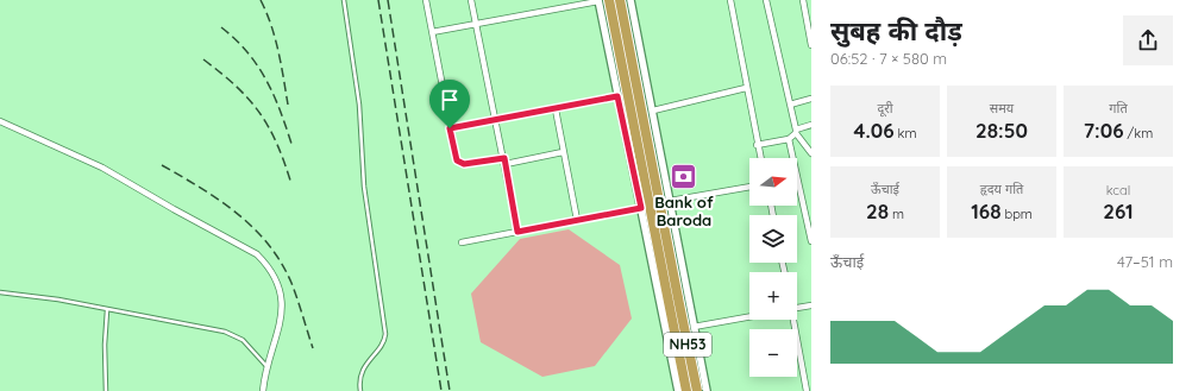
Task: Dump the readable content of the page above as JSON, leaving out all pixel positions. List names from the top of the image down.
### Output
{
  "streets": {
    "highway": ["NH53"]
  },
  "places": {
    "bank": ["Bank of Baroda"]
  },
  "north": "right",
  "page": {
    "heading": ["सुबह की दौड़", "06:52 · 7 × 580 m"],
    "stats": [
      ["दूरी", "4.06 km"],
      ["समय", "28:50"],
      ["गति", "7:06 /km"],
      ["ऊँचाई", "28 m"],
      ["हृदय गति", "168 bpm"],
      ["kcal", "261"]
    ],
    "map_buttons": ["+", "−"],
    "chart": ["ऊँचाई", "47–51 m"]
  }
}
